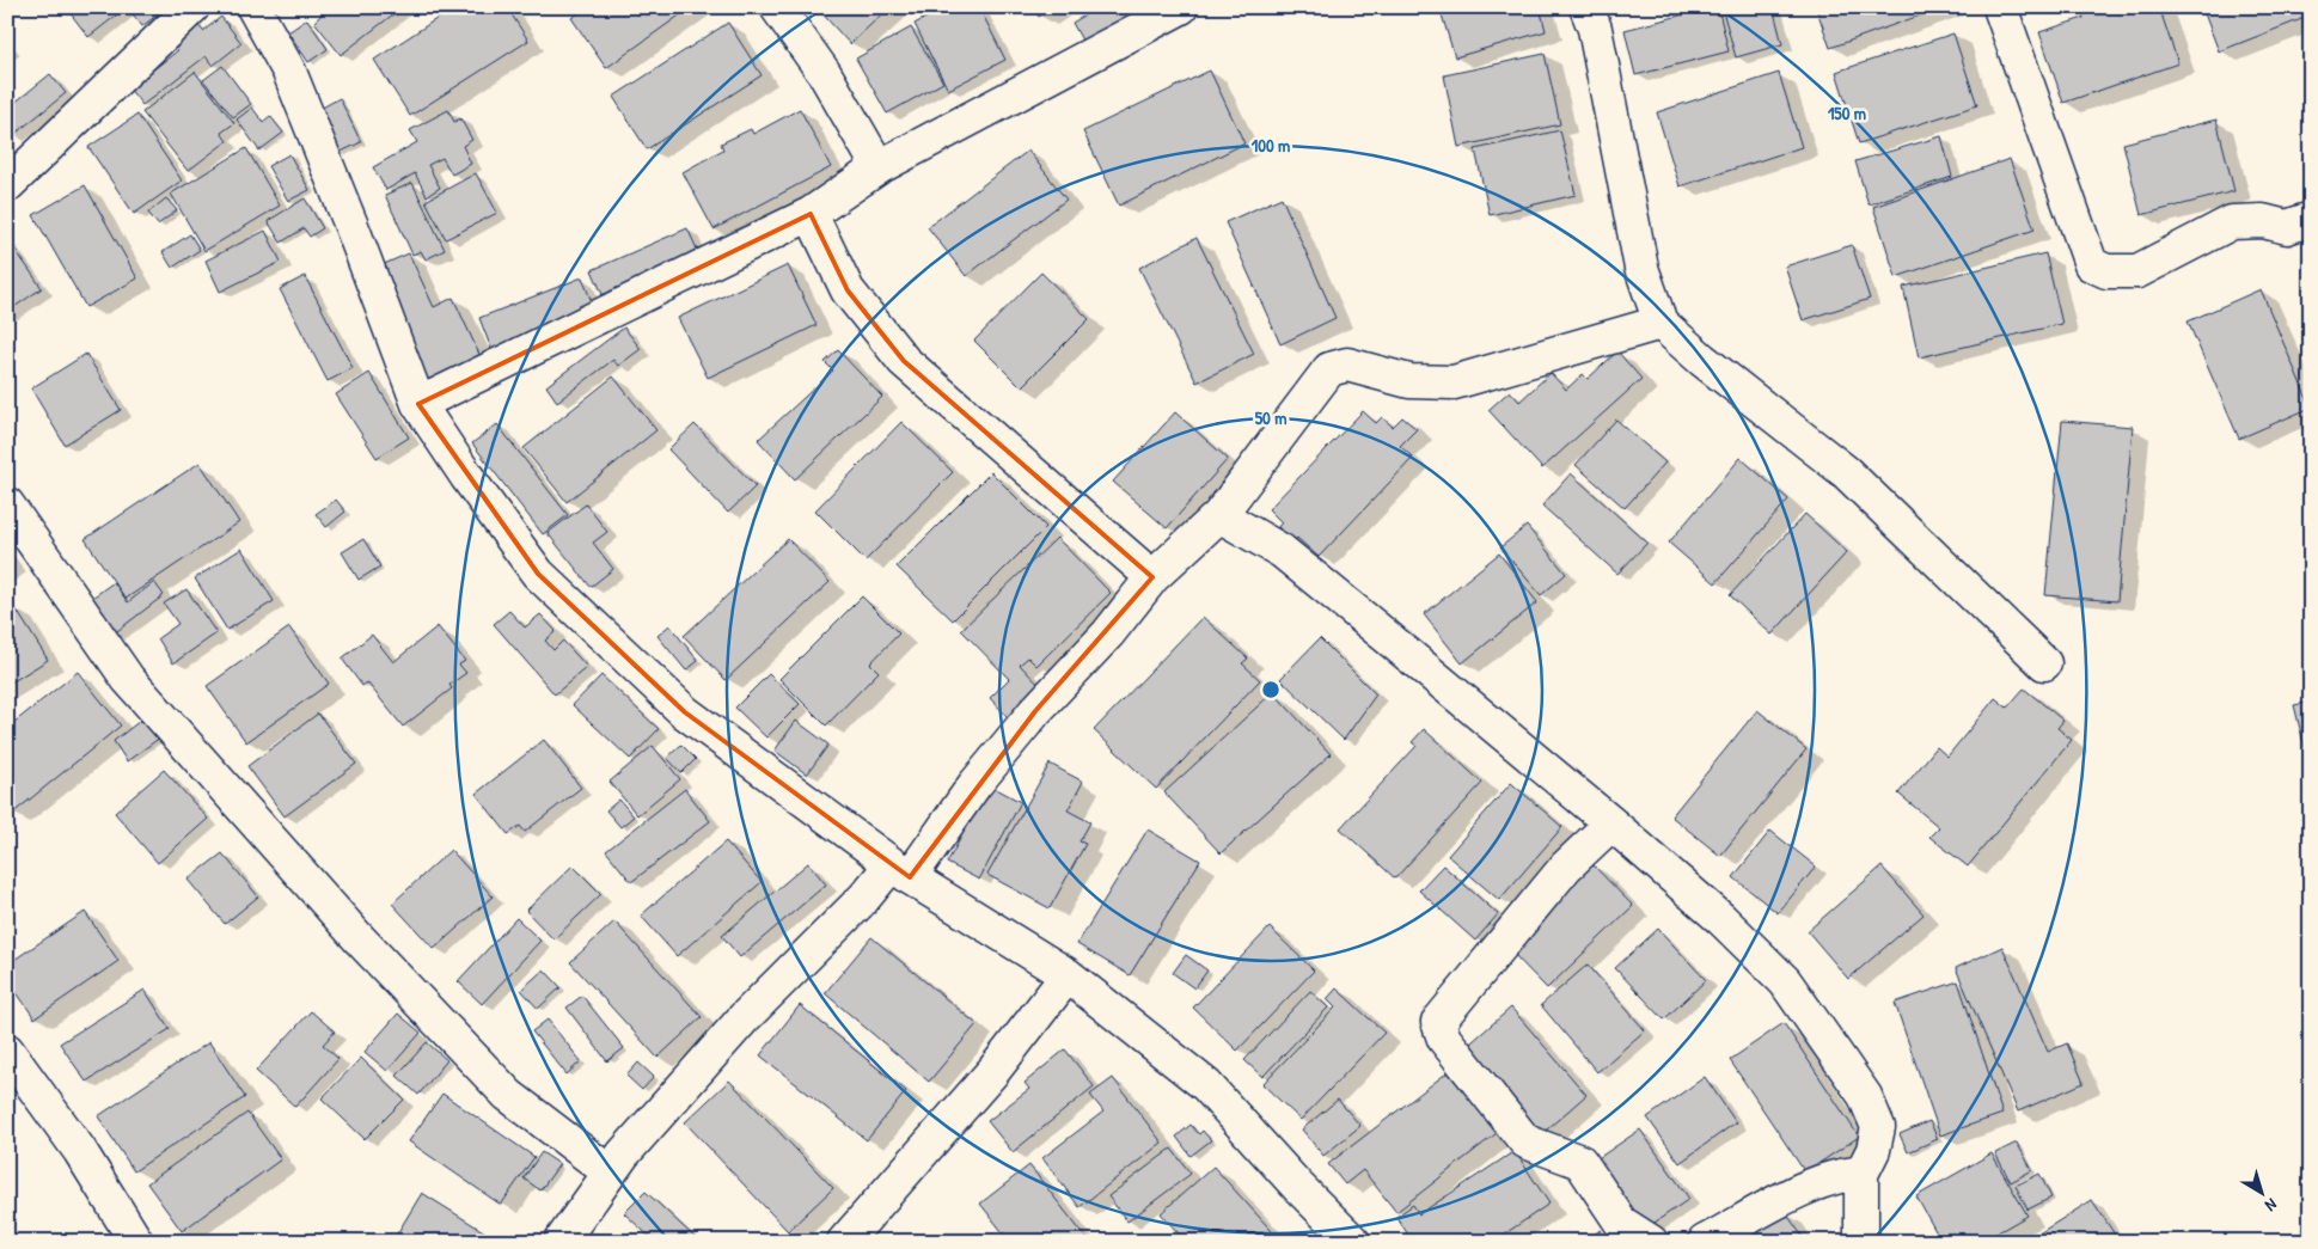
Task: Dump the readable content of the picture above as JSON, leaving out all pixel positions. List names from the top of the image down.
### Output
{
  "north": "bottom right",
  "rings": ["150 m", "100 m", "50 m"]
}
